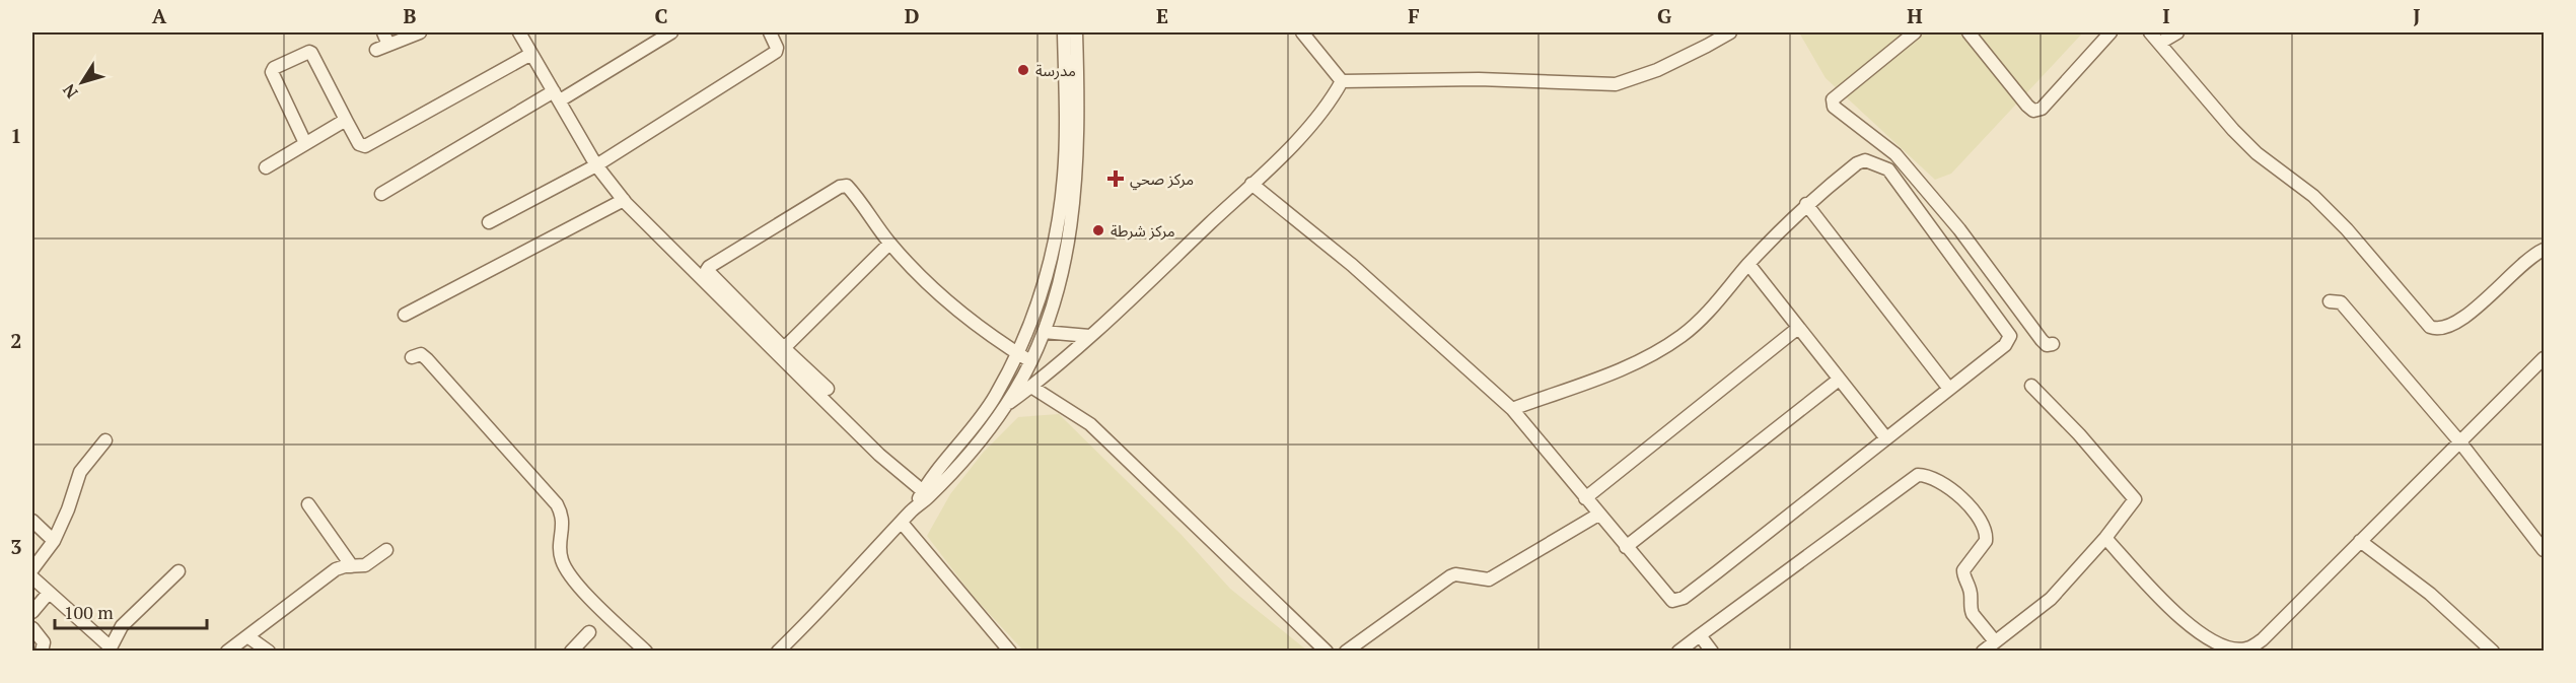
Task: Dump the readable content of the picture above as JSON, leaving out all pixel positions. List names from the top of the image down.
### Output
{
  "places": {
    "other": ["مدرسة", "مركز شرطة"],
    "health": ["مركز صحي"]
  },
  "scale_bar": "100 m",
  "north": "bottom left",
  "grid": {
    "columns": [
      "A",
      "B",
      "C",
      "D",
      "E",
      "F",
      "G",
      "H",
      "I",
      "J"
    ],
    "rows": ["1", "2", "3"]
  }
}
